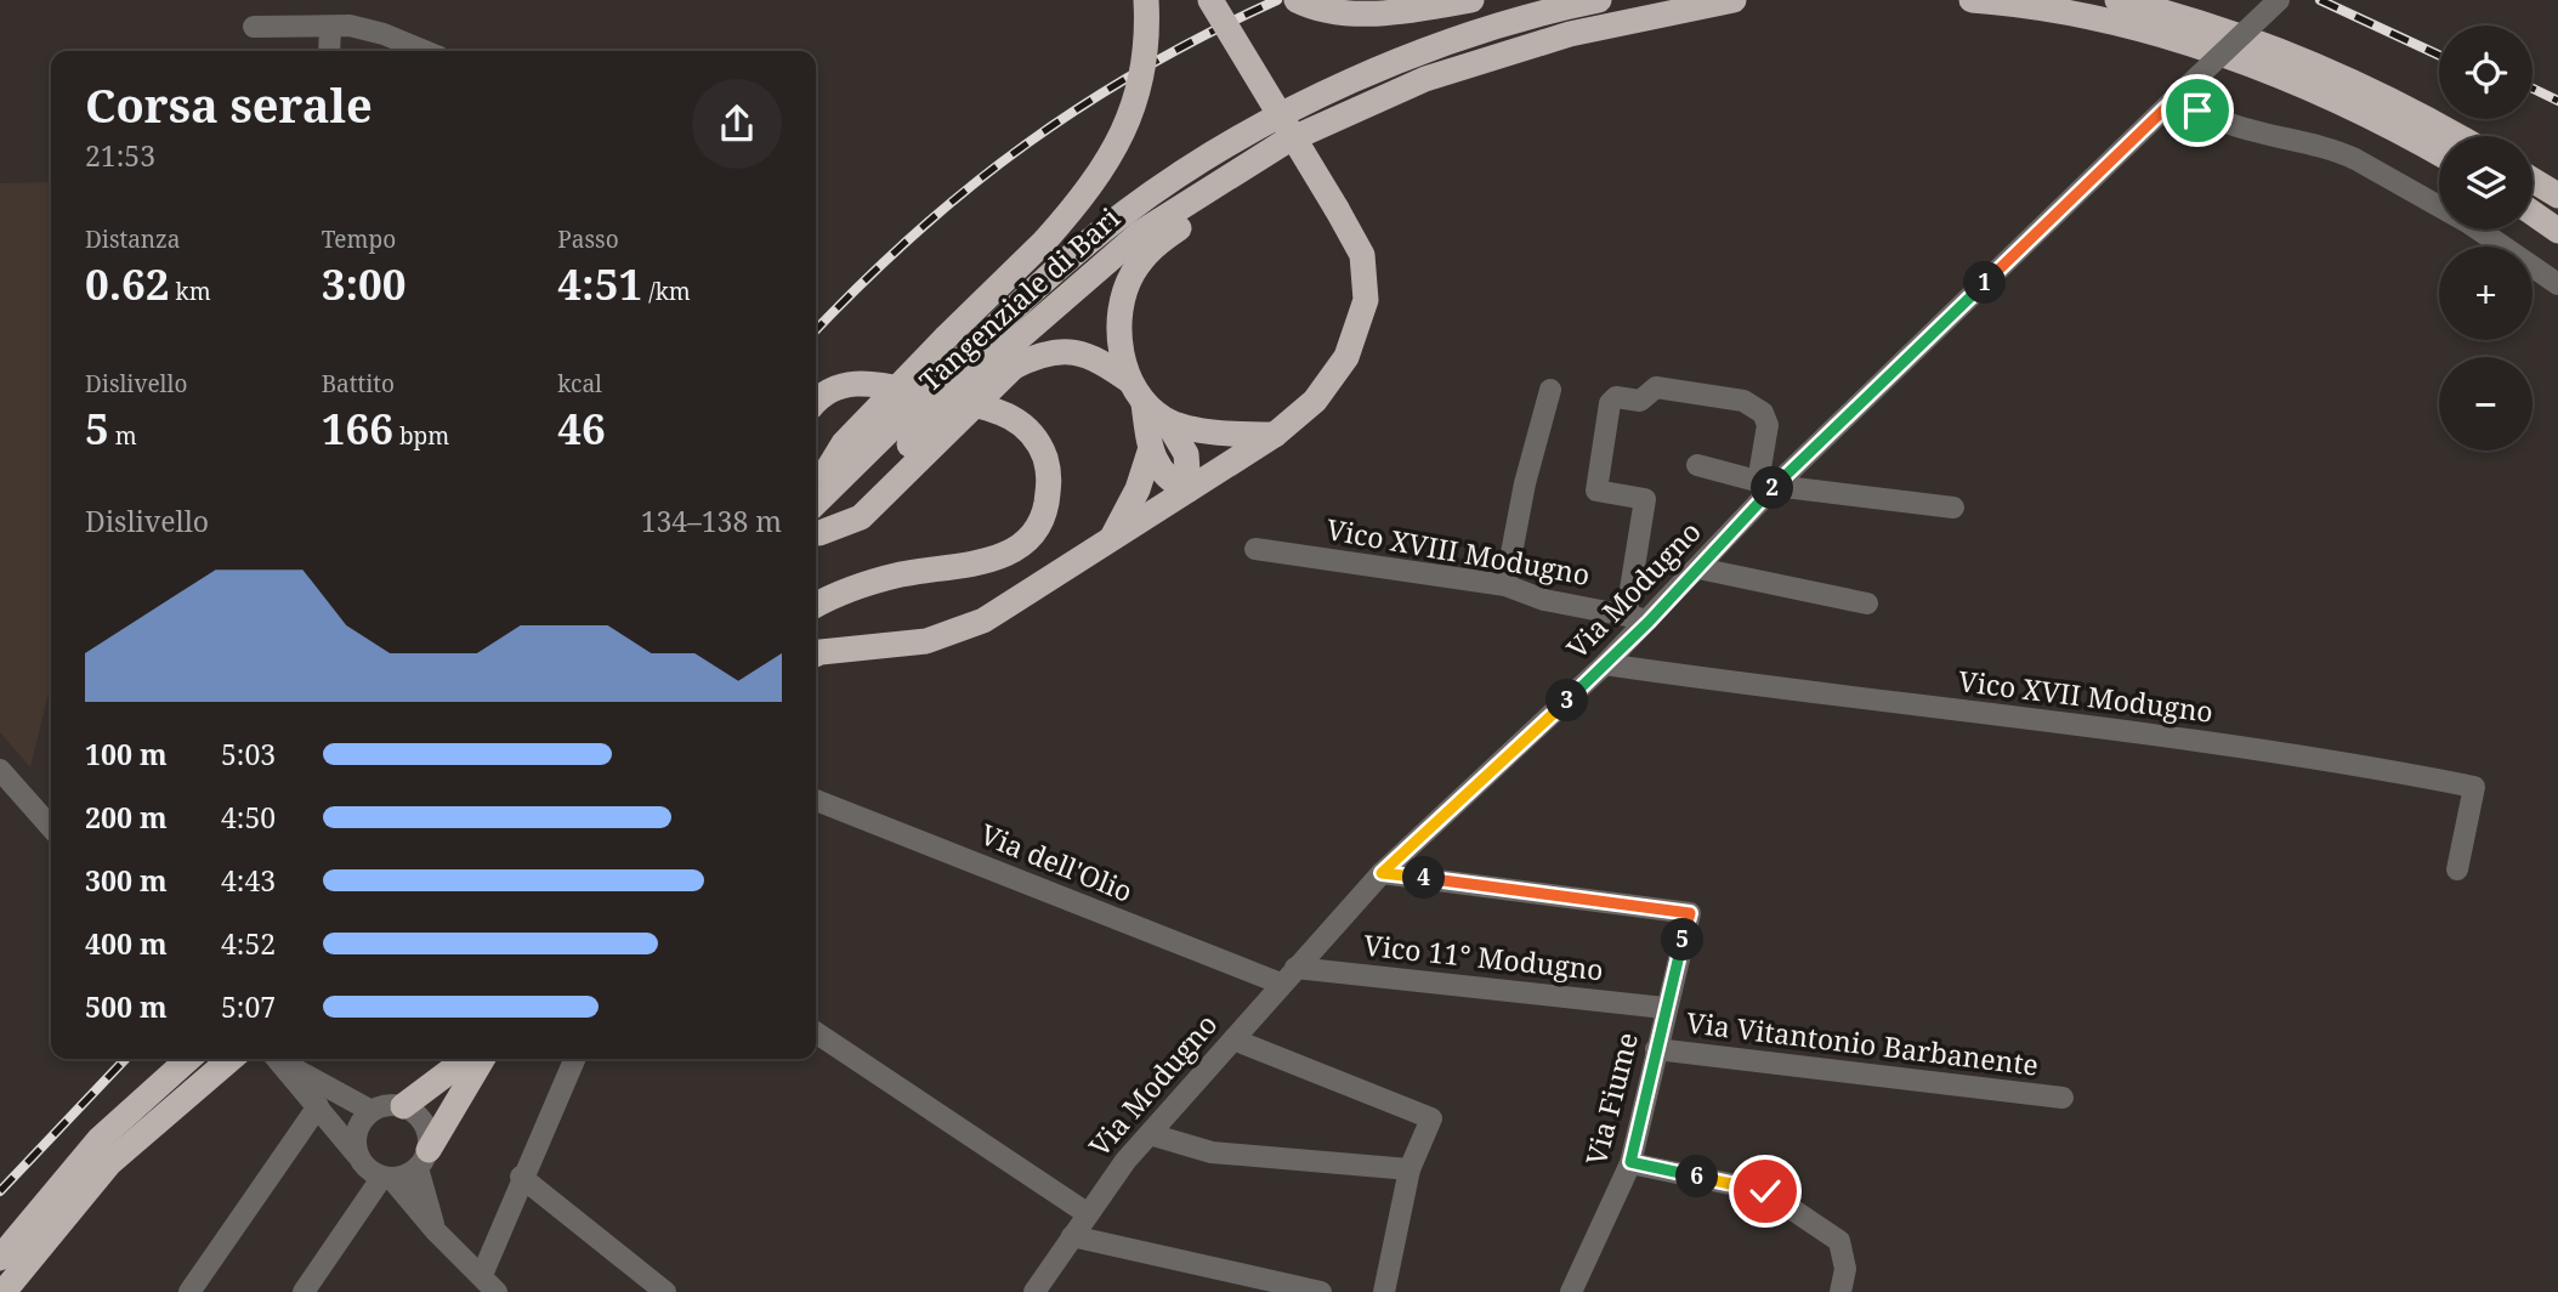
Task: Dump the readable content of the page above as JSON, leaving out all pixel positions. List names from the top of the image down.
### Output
{
  "streets": {
    "highway": ["Tangenziale di Bari"],
    "street": [
      "Vico XVIII Modugno",
      "Via Modugno",
      "Vico XVII Modugno",
      "Via dell'Olio",
      "Vico 11° Modugno",
      "Via Vitantonio Barbanente",
      "Via Fiume"
    ]
  },
  "crossings": [
    ["Vico XVIII Modugno", "Via Modugno"],
    ["Via Modugno", "Vico XVII Modugno"],
    ["Via Modugno", "Via dell'Olio"],
    ["Via Modugno", "Vico 11° Modugno"],
    ["Via Modugno", "Via Fiume"],
    ["Via dell'Olio", "Vico 11° Modugno"],
    ["Vico 11° Modugno", "Via Fiume"],
    ["Via Vitantonio Barbanente", "Via Fiume"]
  ],
  "page": {
    "map_buttons": ["+", "−"],
    "heading": ["Corsa serale", "21:53"],
    "stats": [
      ["Distanza", "0.62 km"],
      ["Tempo", "3:00"],
      ["Passo", "4:51 /km"],
      ["Dislivello", "5 m"],
      ["Battito", "166 bpm"],
      ["kcal", "46"]
    ],
    "pins": [
      "1",
      "2",
      "3",
      "4",
      "5",
      "6"
    ],
    "chart": ["Dislivello", "134–138 m"],
    "list": [
      {
        "name": "100 m",
        "note": "5:03"
      },
      {
        "name": "200 m",
        "note": "4:50"
      },
      {
        "name": "300 m",
        "note": "4:43"
      },
      {
        "name": "400 m",
        "note": "4:52"
      },
      {
        "name": "500 m",
        "note": "5:07"
      }
    ]
  }
}
